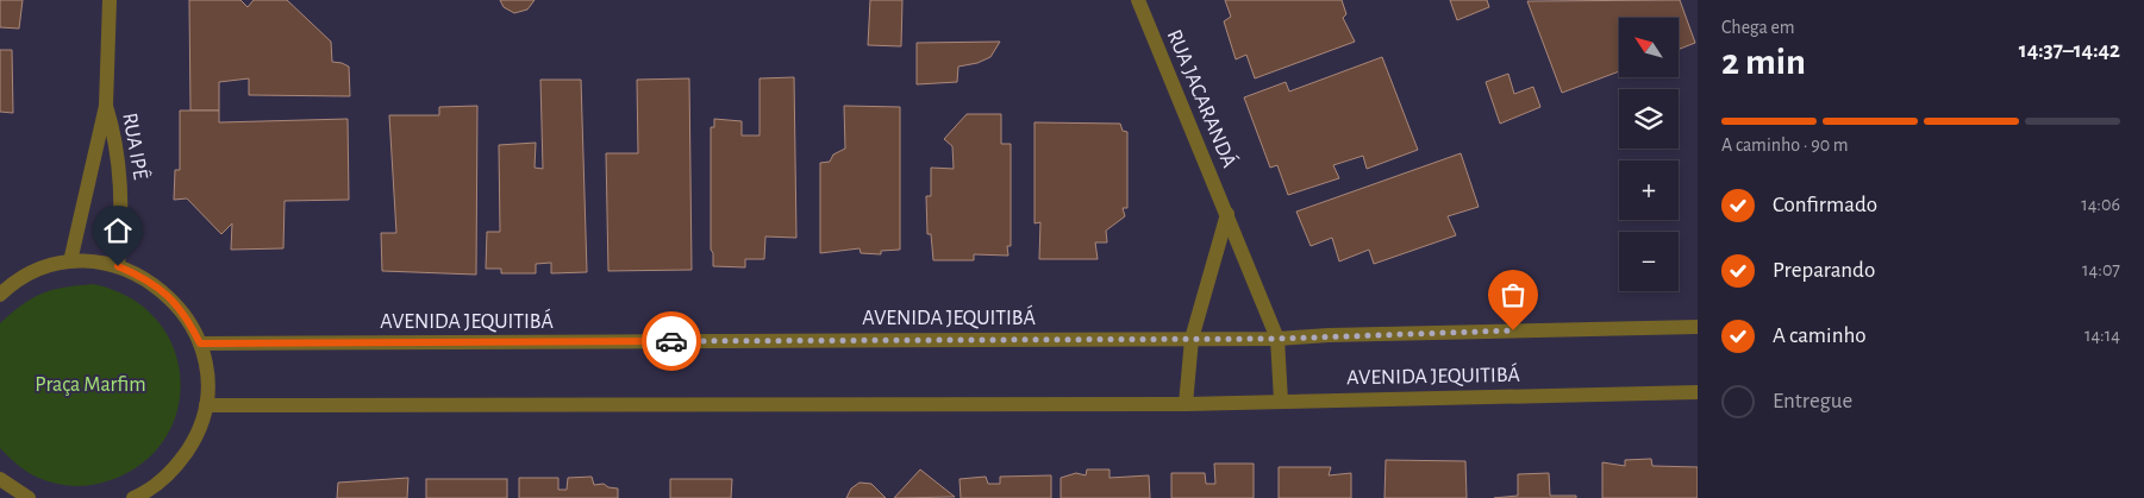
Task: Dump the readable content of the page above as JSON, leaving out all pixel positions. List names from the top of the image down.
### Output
{
  "streets": {
    "street": ["RUA JACARANDÁ", "RUA IPÊ", "AVENIDA JEQUITIBÁ"]
  },
  "crossings": [
    ["RUA JACARANDÁ", "AVENIDA JEQUITIBÁ"]
  ],
  "parks": ["Praça Marfim"],
  "north": "top left",
  "page": {
    "heading": ["2 min", "Chega em", "14:37–14:42"],
    "map_buttons": ["+", "−"],
    "bar": "A caminho · 90 m",
    "list": [
      ["Confirmado", "14:06"],
      ["Preparando", "14:07"],
      ["A caminho", "14:14"],
      "Entregue"
    ]
  }
}
